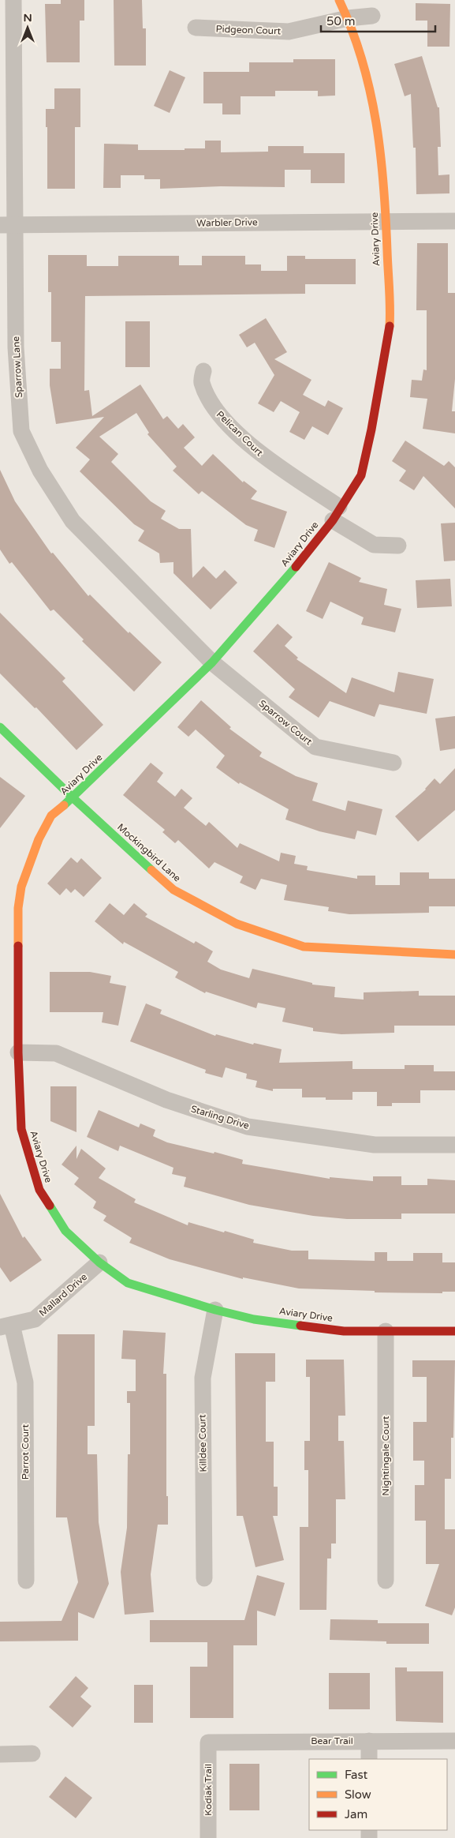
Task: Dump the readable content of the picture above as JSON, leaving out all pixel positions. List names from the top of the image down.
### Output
{
  "streets": {
    "street": [
      "Pidgeon Court",
      "Warbler Drive",
      "Aviary Drive",
      "Sparrow Lane",
      "Pelican Court",
      "Sparrow Court",
      "Mockingbird Lane",
      "Starling Drive",
      "Mallard Drive",
      "Killdee Court",
      "Parrot Court",
      "Nightingale Court",
      "Bear Trail",
      "Kodiak Trail"
    ]
  },
  "crossings": [
    ["Pidgeon Court", "Aviary Drive"],
    ["Warbler Drive", "Aviary Drive"],
    ["Warbler Drive", "Sparrow Lane"],
    ["Aviary Drive", "Sparrow Lane"],
    ["Aviary Drive", "Pelican Court"],
    ["Aviary Drive", "Sparrow Court"],
    ["Aviary Drive", "Mockingbird Lane"],
    ["Aviary Drive", "Starling Drive"],
    ["Aviary Drive", "Mallard Drive"],
    ["Aviary Drive", "Killdee Court"],
    ["Aviary Drive", "Nightingale Court"],
    ["Sparrow Lane", "Sparrow Court"],
    ["Mallard Drive", "Parrot Court"],
    ["Bear Trail", "Kodiak Trail"]
  ],
  "legend": ["Fast", "Slow", "Jam"],
  "scale_bar": "50 m",
  "north": "top"
}
